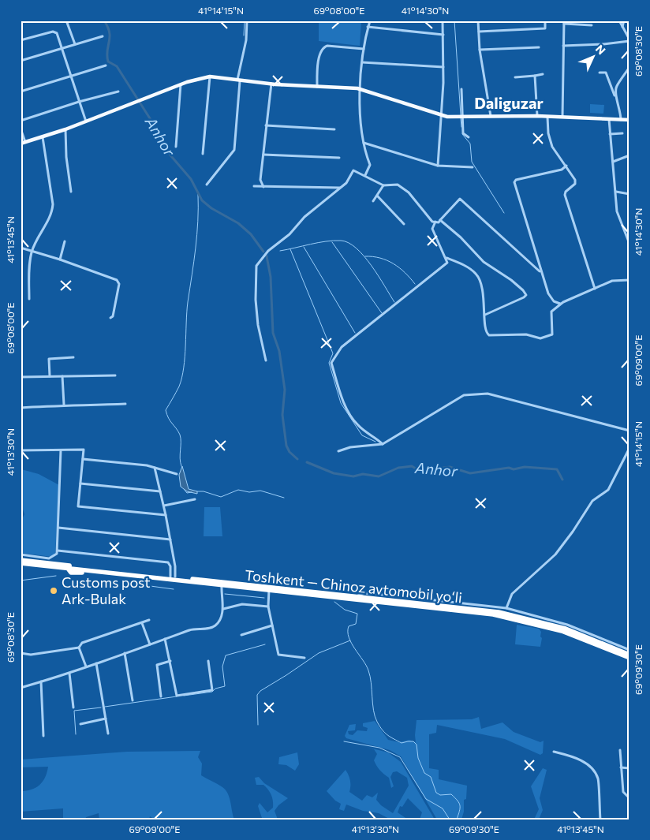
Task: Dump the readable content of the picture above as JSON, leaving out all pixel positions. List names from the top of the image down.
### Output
{
  "streets": {
    "highway": ["Toshkent — Chinoz avtomobil yoʻli"]
  },
  "districts": ["Daliguzar"],
  "water": ["Anhor"],
  "places": ["Customs post Ark-Bulak"],
  "north": "top right",
  "coordinates": [
    "41°14'15\"N",
    "69°08'00\"E",
    "41°14'30\"N",
    "69°08'30\"E",
    "41°13'45\"N",
    "69°09'00\"E",
    "41°13'30\"N",
    "69°09'30\"E"
  ]
}
